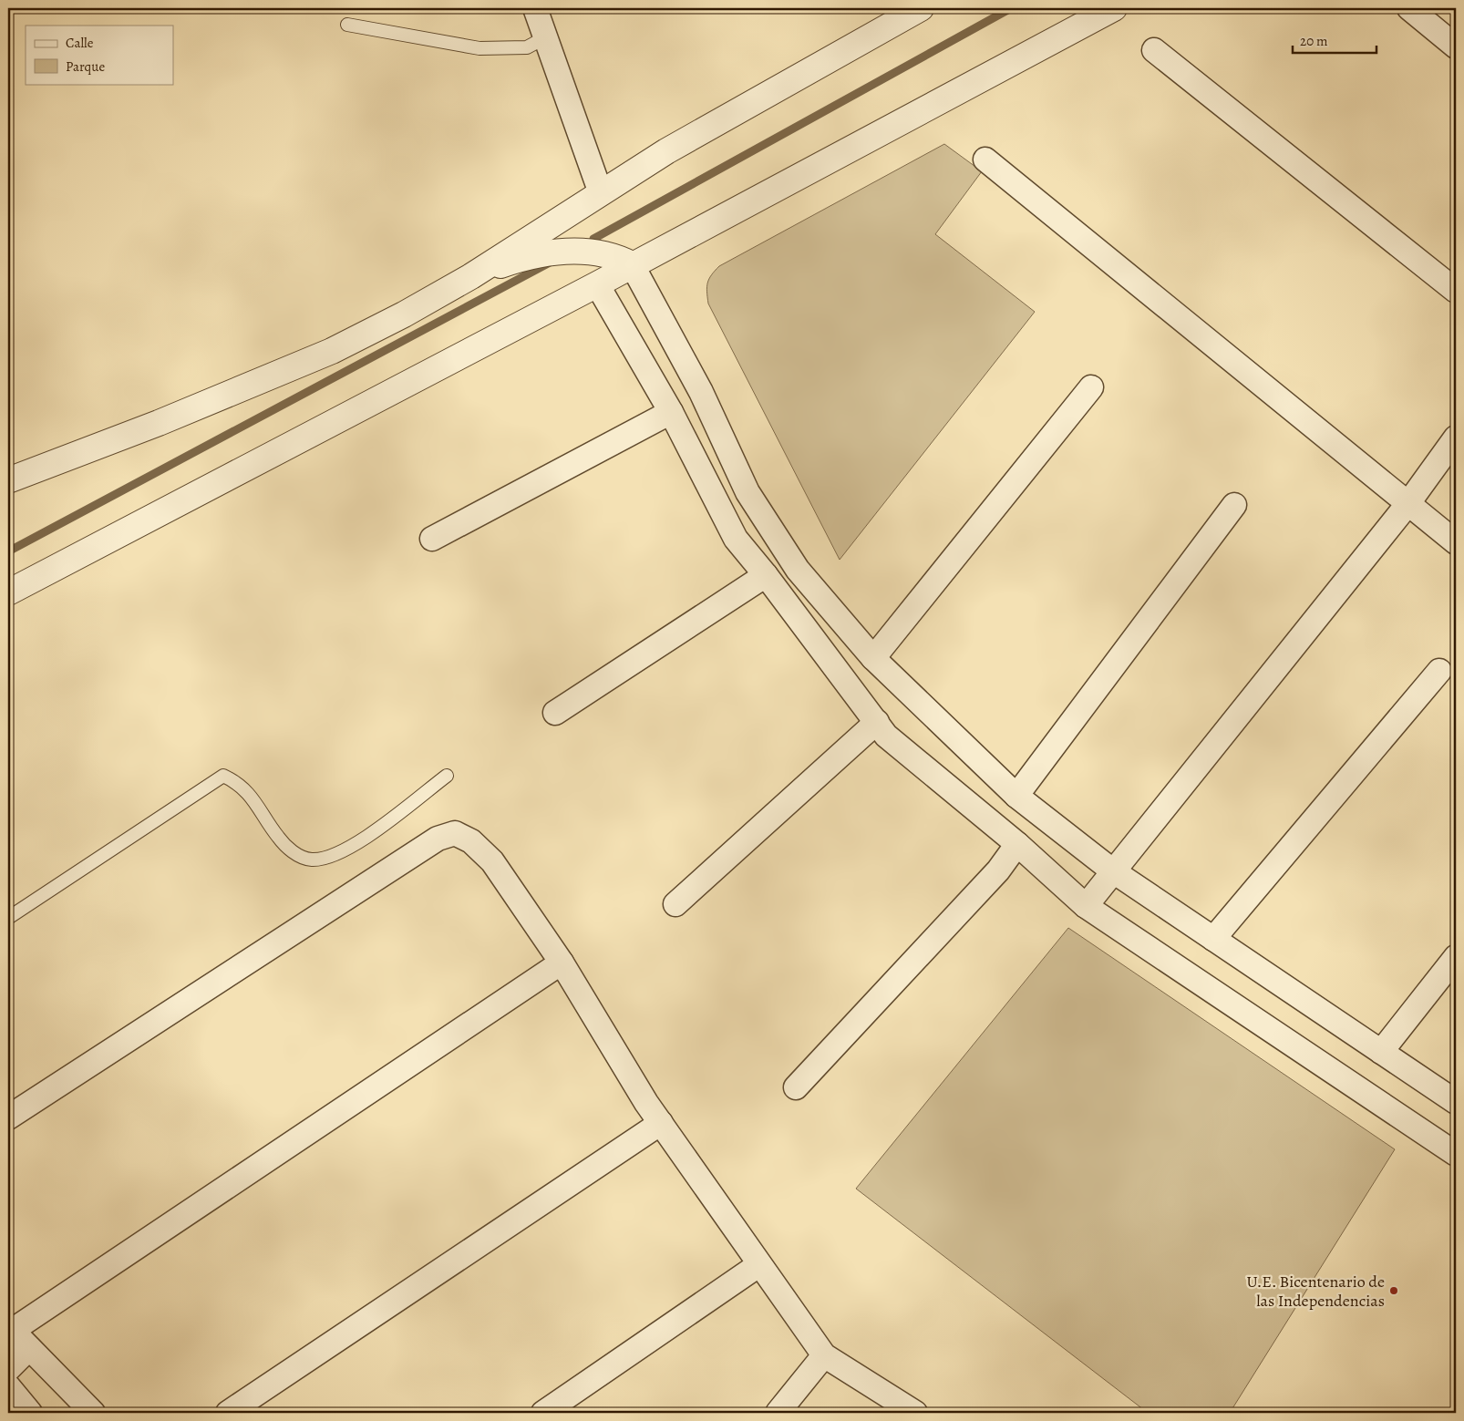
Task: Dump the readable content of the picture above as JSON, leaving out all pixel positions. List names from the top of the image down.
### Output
{
  "places": ["U.E. Bicentenario de las Independencias"],
  "legend": ["Calle", "Parque"],
  "scale_bar": "20 m"
}
